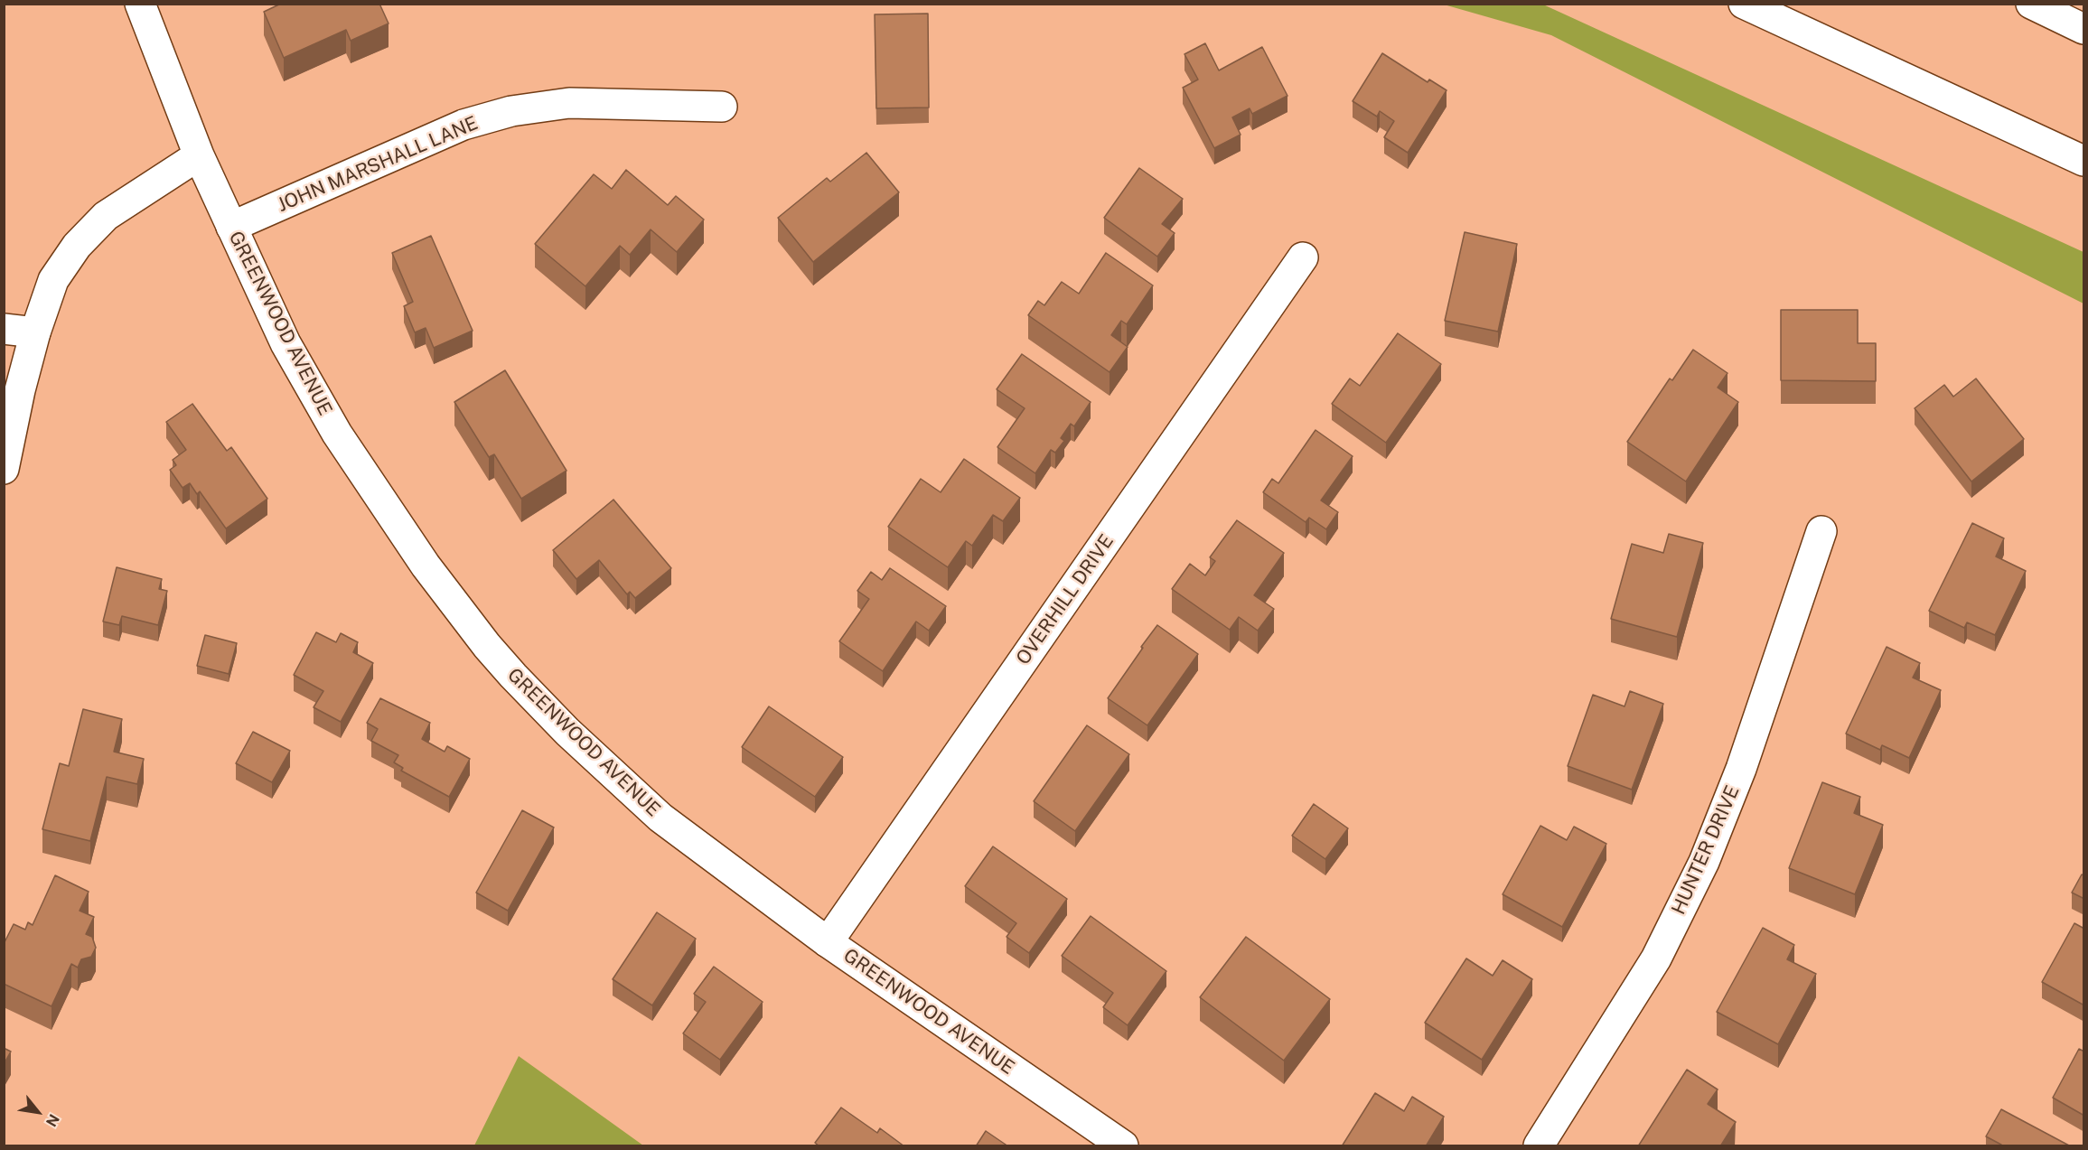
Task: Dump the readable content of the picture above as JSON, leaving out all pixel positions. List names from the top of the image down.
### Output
{
  "streets": {
    "main road": [
      "JOHN MARSHALL LANE",
      "GREENWOOD AVENUE",
      "OVERHILL DRIVE",
      "HUNTER DRIVE"
    ]
  },
  "crossings": [
    ["JOHN MARSHALL LANE", "GREENWOOD AVENUE"],
    ["GREENWOOD AVENUE", "OVERHILL DRIVE"]
  ],
  "north": "bottom right"
}
